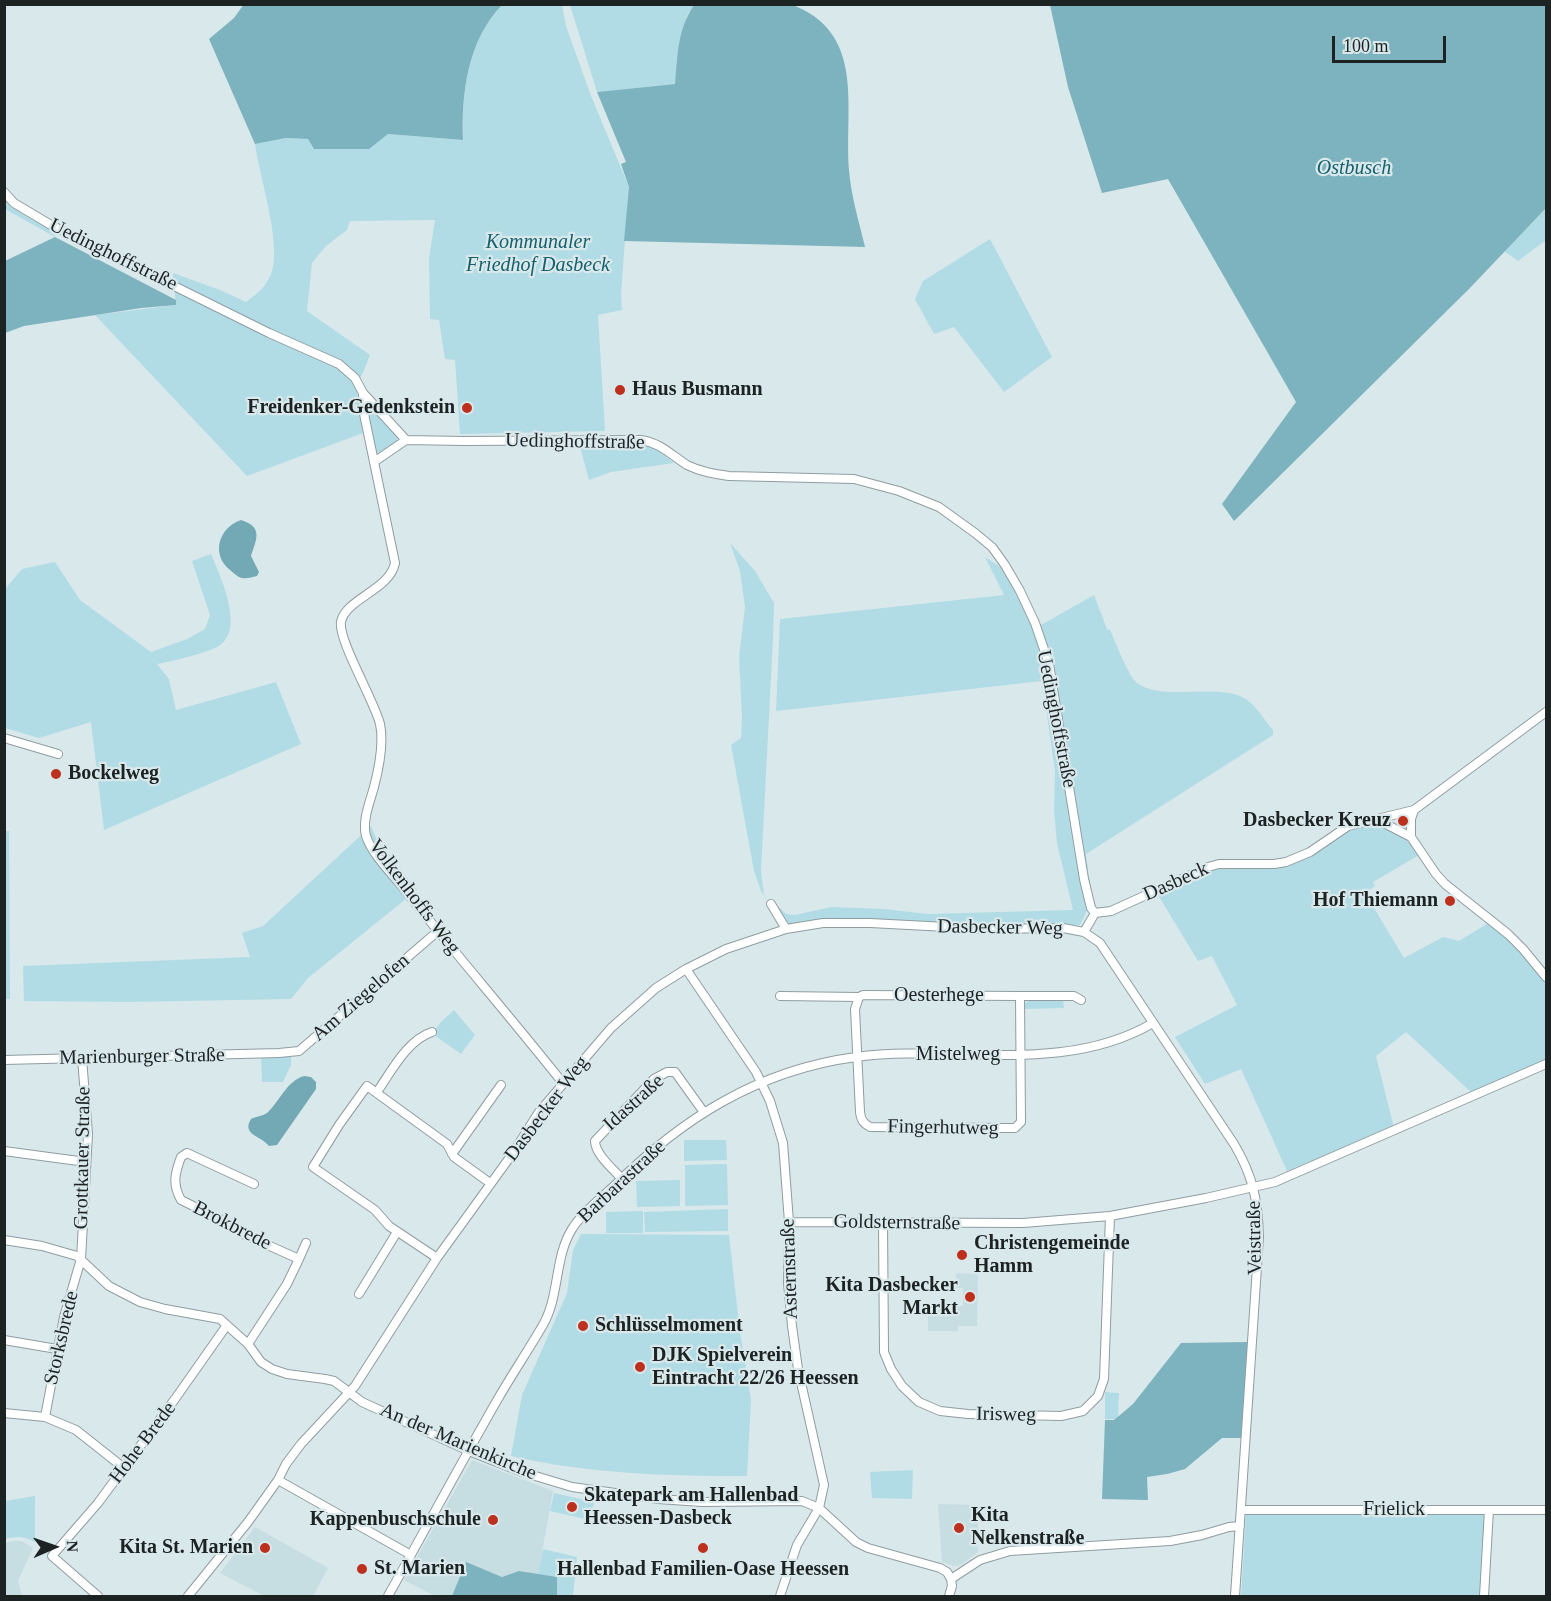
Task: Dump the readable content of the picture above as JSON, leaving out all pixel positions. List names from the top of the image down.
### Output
{
  "streets": {
    "street": [
      "Uedinghoffstraße",
      "Dasbeck",
      "Volkenhoffs Weg",
      "Dasbecker Weg",
      "Oesterhege",
      "Am Ziegelofen",
      "Mistelweg",
      "Marienburger Straße",
      "Idastraße",
      "Fingerhutweg",
      "Grottkauer Straße",
      "Barbarastraße",
      "Goldsternstraße",
      "Brokbrede",
      "Veistraße",
      "Asternstraße",
      "Storksbrede",
      "Irisweg",
      "An der Marienkirche",
      "Hohe Brede",
      "Frielick"
    ]
  },
  "crossings": [
    ["Uedinghoffstraße", "Dasbeck"],
    ["Volkenhoffs Weg", "Dasbecker Weg"],
    ["Volkenhoffs Weg", "Am Ziegelofen"],
    ["Dasbecker Weg", "Veistraße"],
    ["Dasbecker Weg", "Asternstraße"],
    ["Dasbecker Weg", "An der Marienkirche"],
    ["Am Ziegelofen", "Marienburger Straße"],
    ["Mistelweg", "Fingerhutweg"],
    ["Mistelweg", "Barbarastraße"],
    ["Mistelweg", "Veistraße"],
    ["Mistelweg", "Asternstraße"],
    ["Marienburger Straße", "Grottkauer Straße"],
    ["Idastraße", "Barbarastraße"],
    ["Grottkauer Straße", "Storksbrede"],
    ["Barbarastraße", "Asternstraße"],
    ["Barbarastraße", "An der Marienkirche"],
    ["Goldsternstraße", "Veistraße"],
    ["Goldsternstraße", "Asternstraße"],
    ["Goldsternstraße", "Irisweg"],
    ["Veistraße", "Frielick"],
    ["Asternstraße", "An der Marienkirche"],
    ["An der Marienkirche", "Hohe Brede"]
  ],
  "parks": ["Ostbusch", "Kommunaler Friedhof Dasbeck"],
  "places": [
    "Haus Busmann",
    "Freidenker-Gedenkstein",
    "Bockelweg",
    "Dasbecker Kreuz",
    "Hof Thiemann",
    "Christengemeinde Hamm",
    "Kita Dasbecker Markt",
    "Schlüsselmoment",
    "DJK Spielverein Eintracht 22/26 Heessen",
    "Skatepark am Hallenbad Heessen-Dasbeck",
    "Kappenbuschschule",
    "Kita Nelkenstraße",
    "Kita St. Marien",
    "Hallenbad Familien-Oase Heessen",
    "St. Marien"
  ],
  "scale_bar": "100 m",
  "north": "right"
}
